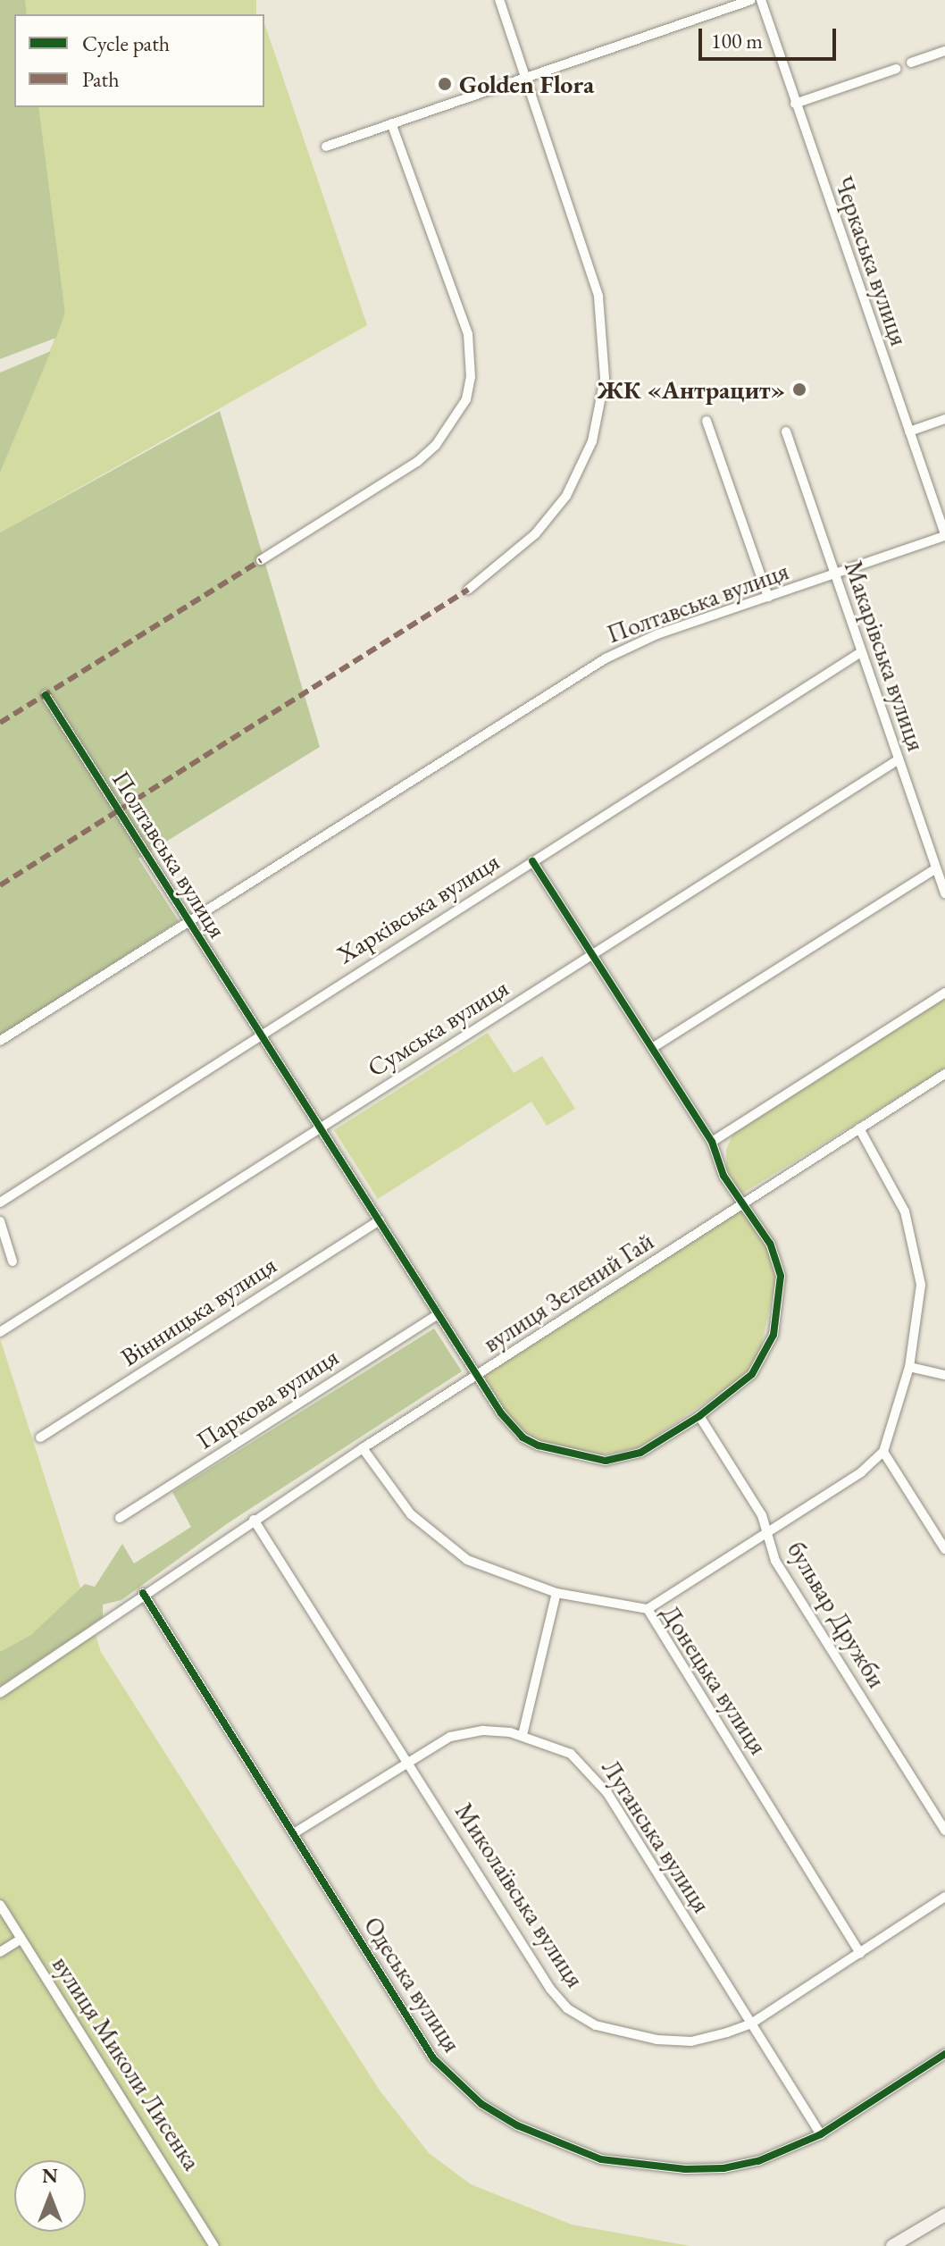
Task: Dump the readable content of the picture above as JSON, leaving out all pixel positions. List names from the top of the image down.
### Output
{
  "streets": {
    "street": [
      "Черкаська вулиця",
      "Полтавська вулиця",
      "Макарівська вулиця",
      "Харківська вулиця",
      "Сумська вулиця",
      "вулиця Зелений Гай",
      "Вінницька вулиця",
      "Паркова вулиця",
      "бульвар Дружби",
      "Донецька вулиця",
      "Луганська вулиця",
      "Миколаївська вулиця",
      "Одеська вулиця",
      "вулиця Миколи Лисенка"
    ]
  },
  "crossings": [
    ["Черкаська вулиця", "Полтавська вулиця"],
    ["Полтавська вулиця", "Макарівська вулиця"],
    ["Полтавська вулиця", "Харківська вулиця"],
    ["Полтавська вулиця", "Сумська вулиця"],
    ["Полтавська вулиця", "вулиця Зелений Гай"],
    ["Полтавська вулиця", "Вінницька вулиця"],
    ["Полтавська вулиця", "Паркова вулиця"],
    ["Полтавська вулиця", "бульвар Дружби"],
    ["Макарівська вулиця", "Харківська вулиця"],
    ["Макарівська вулиця", "Сумська вулиця"],
    ["вулиця Зелений Гай", "Донецька вулиця"],
    ["вулиця Зелений Гай", "Миколаївська вулиця"],
    ["вулиця Зелений Гай", "Одеська вулиця"],
    ["Донецька вулиця", "Миколаївська вулиця"],
    ["Луганська вулиця", "Миколаївська вулиця"],
    ["Луганська вулиця", "Одеська вулиця"]
  ],
  "places": ["Golden Flora", "ЖК «Антрацит»"],
  "legend": ["Cycle path", "Path"],
  "scale_bar": "100 m",
  "north": "top"
}
